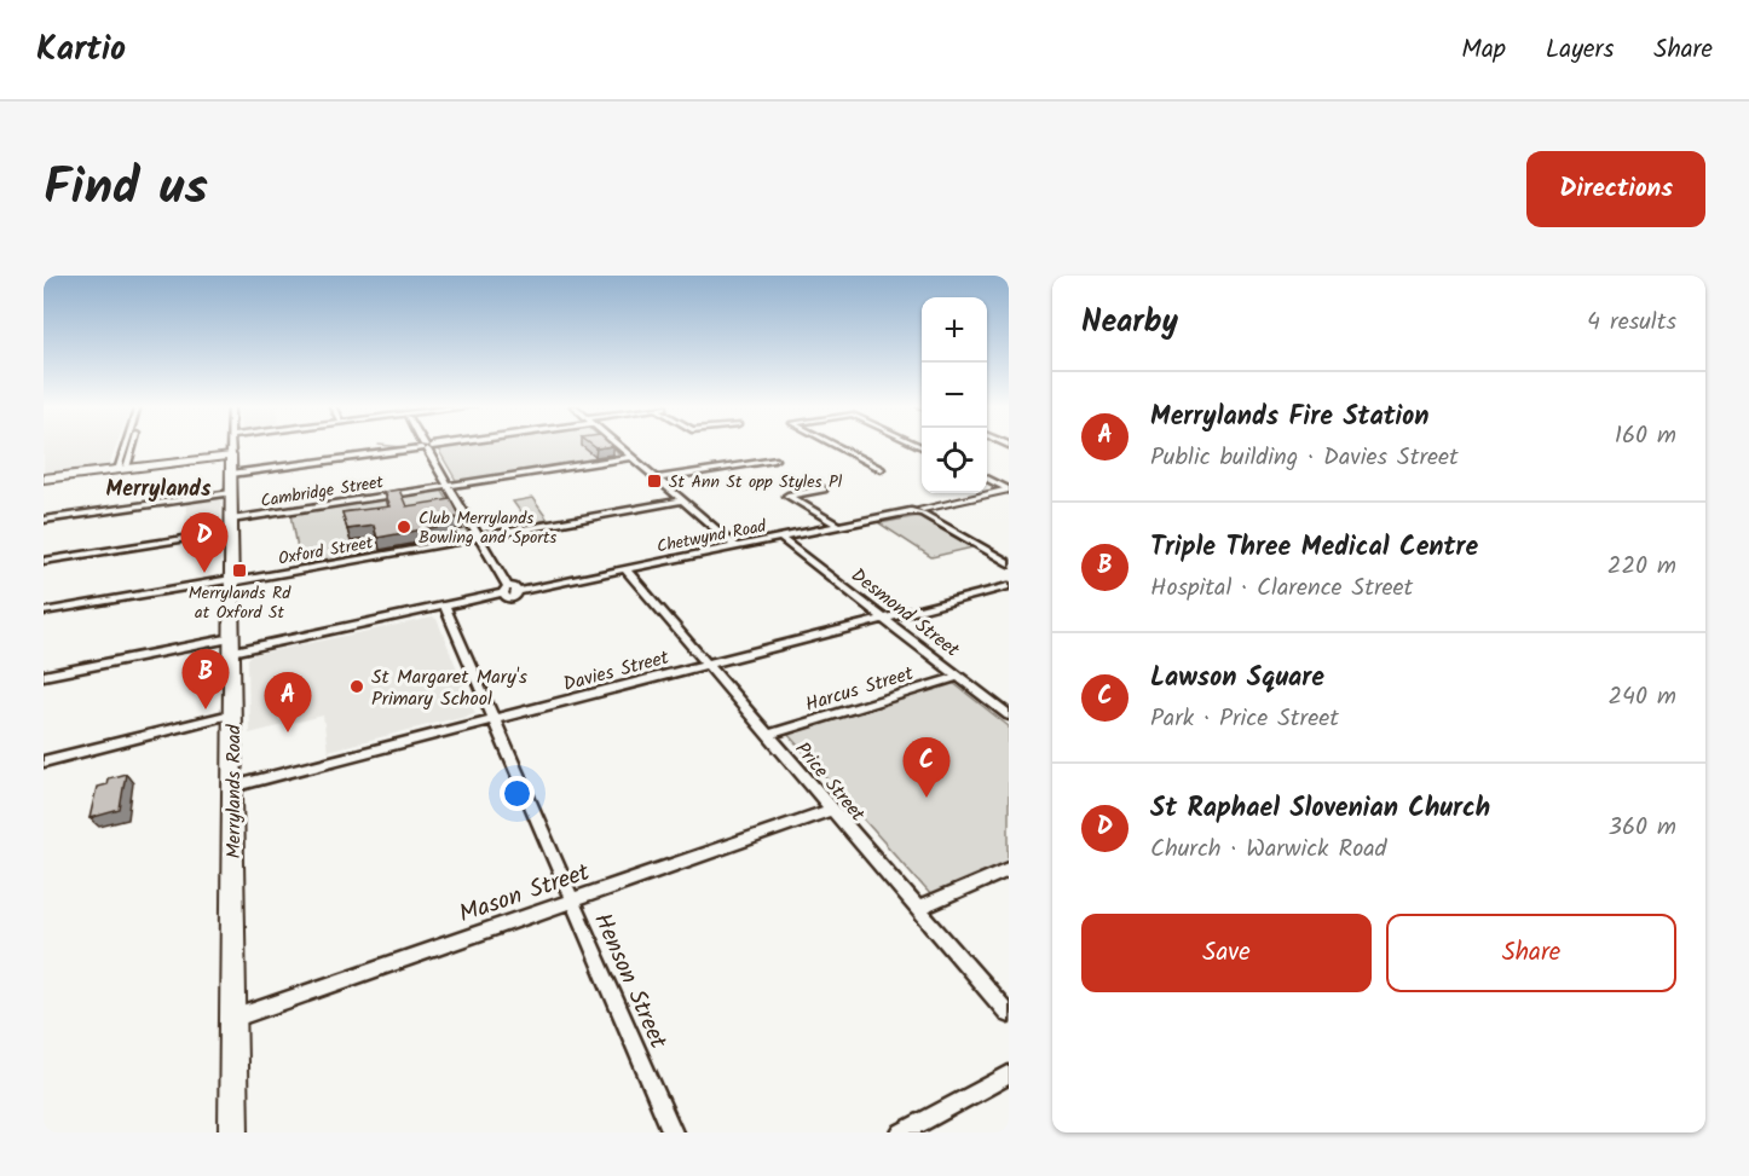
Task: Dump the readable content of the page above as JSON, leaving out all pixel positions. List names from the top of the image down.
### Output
{
  "streets": {
    "main road": ["Merrylands Road"],
    "street": [
      "Cambridge Street",
      "Chetwynd Road",
      "Oxford Street",
      "Desmond Street",
      "Davies Street",
      "Harcus Street",
      "Price Street",
      "Mason Street",
      "Henson Street"
    ]
  },
  "crossings": [
    ["Cambridge Street", "Merrylands Road"],
    ["Chetwynd Road", "Desmond Street"],
    ["Chetwynd Road", "Price Street"],
    ["Oxford Street", "Merrylands Road"],
    ["Desmond Street", "Davies Street"],
    ["Desmond Street", "Harcus Street"],
    ["Davies Street", "Price Street"],
    ["Davies Street", "Merrylands Road"],
    ["Davies Street", "Henson Street"],
    ["Harcus Street", "Price Street"],
    ["Price Street", "Mason Street"],
    ["Merrylands Road", "Mason Street"],
    ["Mason Street", "Henson Street"]
  ],
  "districts": ["Merrylands"],
  "places": {
    "transit": ["St Ann St opp Styles Pl", "Merrylands Rd at Oxford St"],
    "other": ["Club Merrylands Bowling and Sports", "St Margaret Mary's Primary School"]
  },
  "page": {
    "header": "Kartio",
    "nav": ["Map", "Layers", "Share"],
    "title": "Find us",
    "buttons": [
      "Directions",
      ["Save", "Share"]
    ],
    "heading": ["Nearby", "4 results"],
    "map_buttons": ["+", "−"],
    "list": [
      {
        "mark": "A",
        "name": "Merrylands Fire Station",
        "note": "Public building · Davies Street",
        "value": "160 m"
      },
      {
        "mark": "B",
        "name": "Triple Three Medical Centre",
        "note": "Hospital · Clarence Street",
        "value": "220 m"
      },
      {
        "mark": "C",
        "name": "Lawson Square",
        "note": "Park · Price Street",
        "value": "240 m"
      },
      {
        "mark": "D",
        "name": "St Raphael Slovenian Church",
        "note": "Church · Warwick Road",
        "value": "360 m"
      }
    ],
    "pins": [
      "D",
      "B",
      "A",
      "C"
    ]
  }
}
